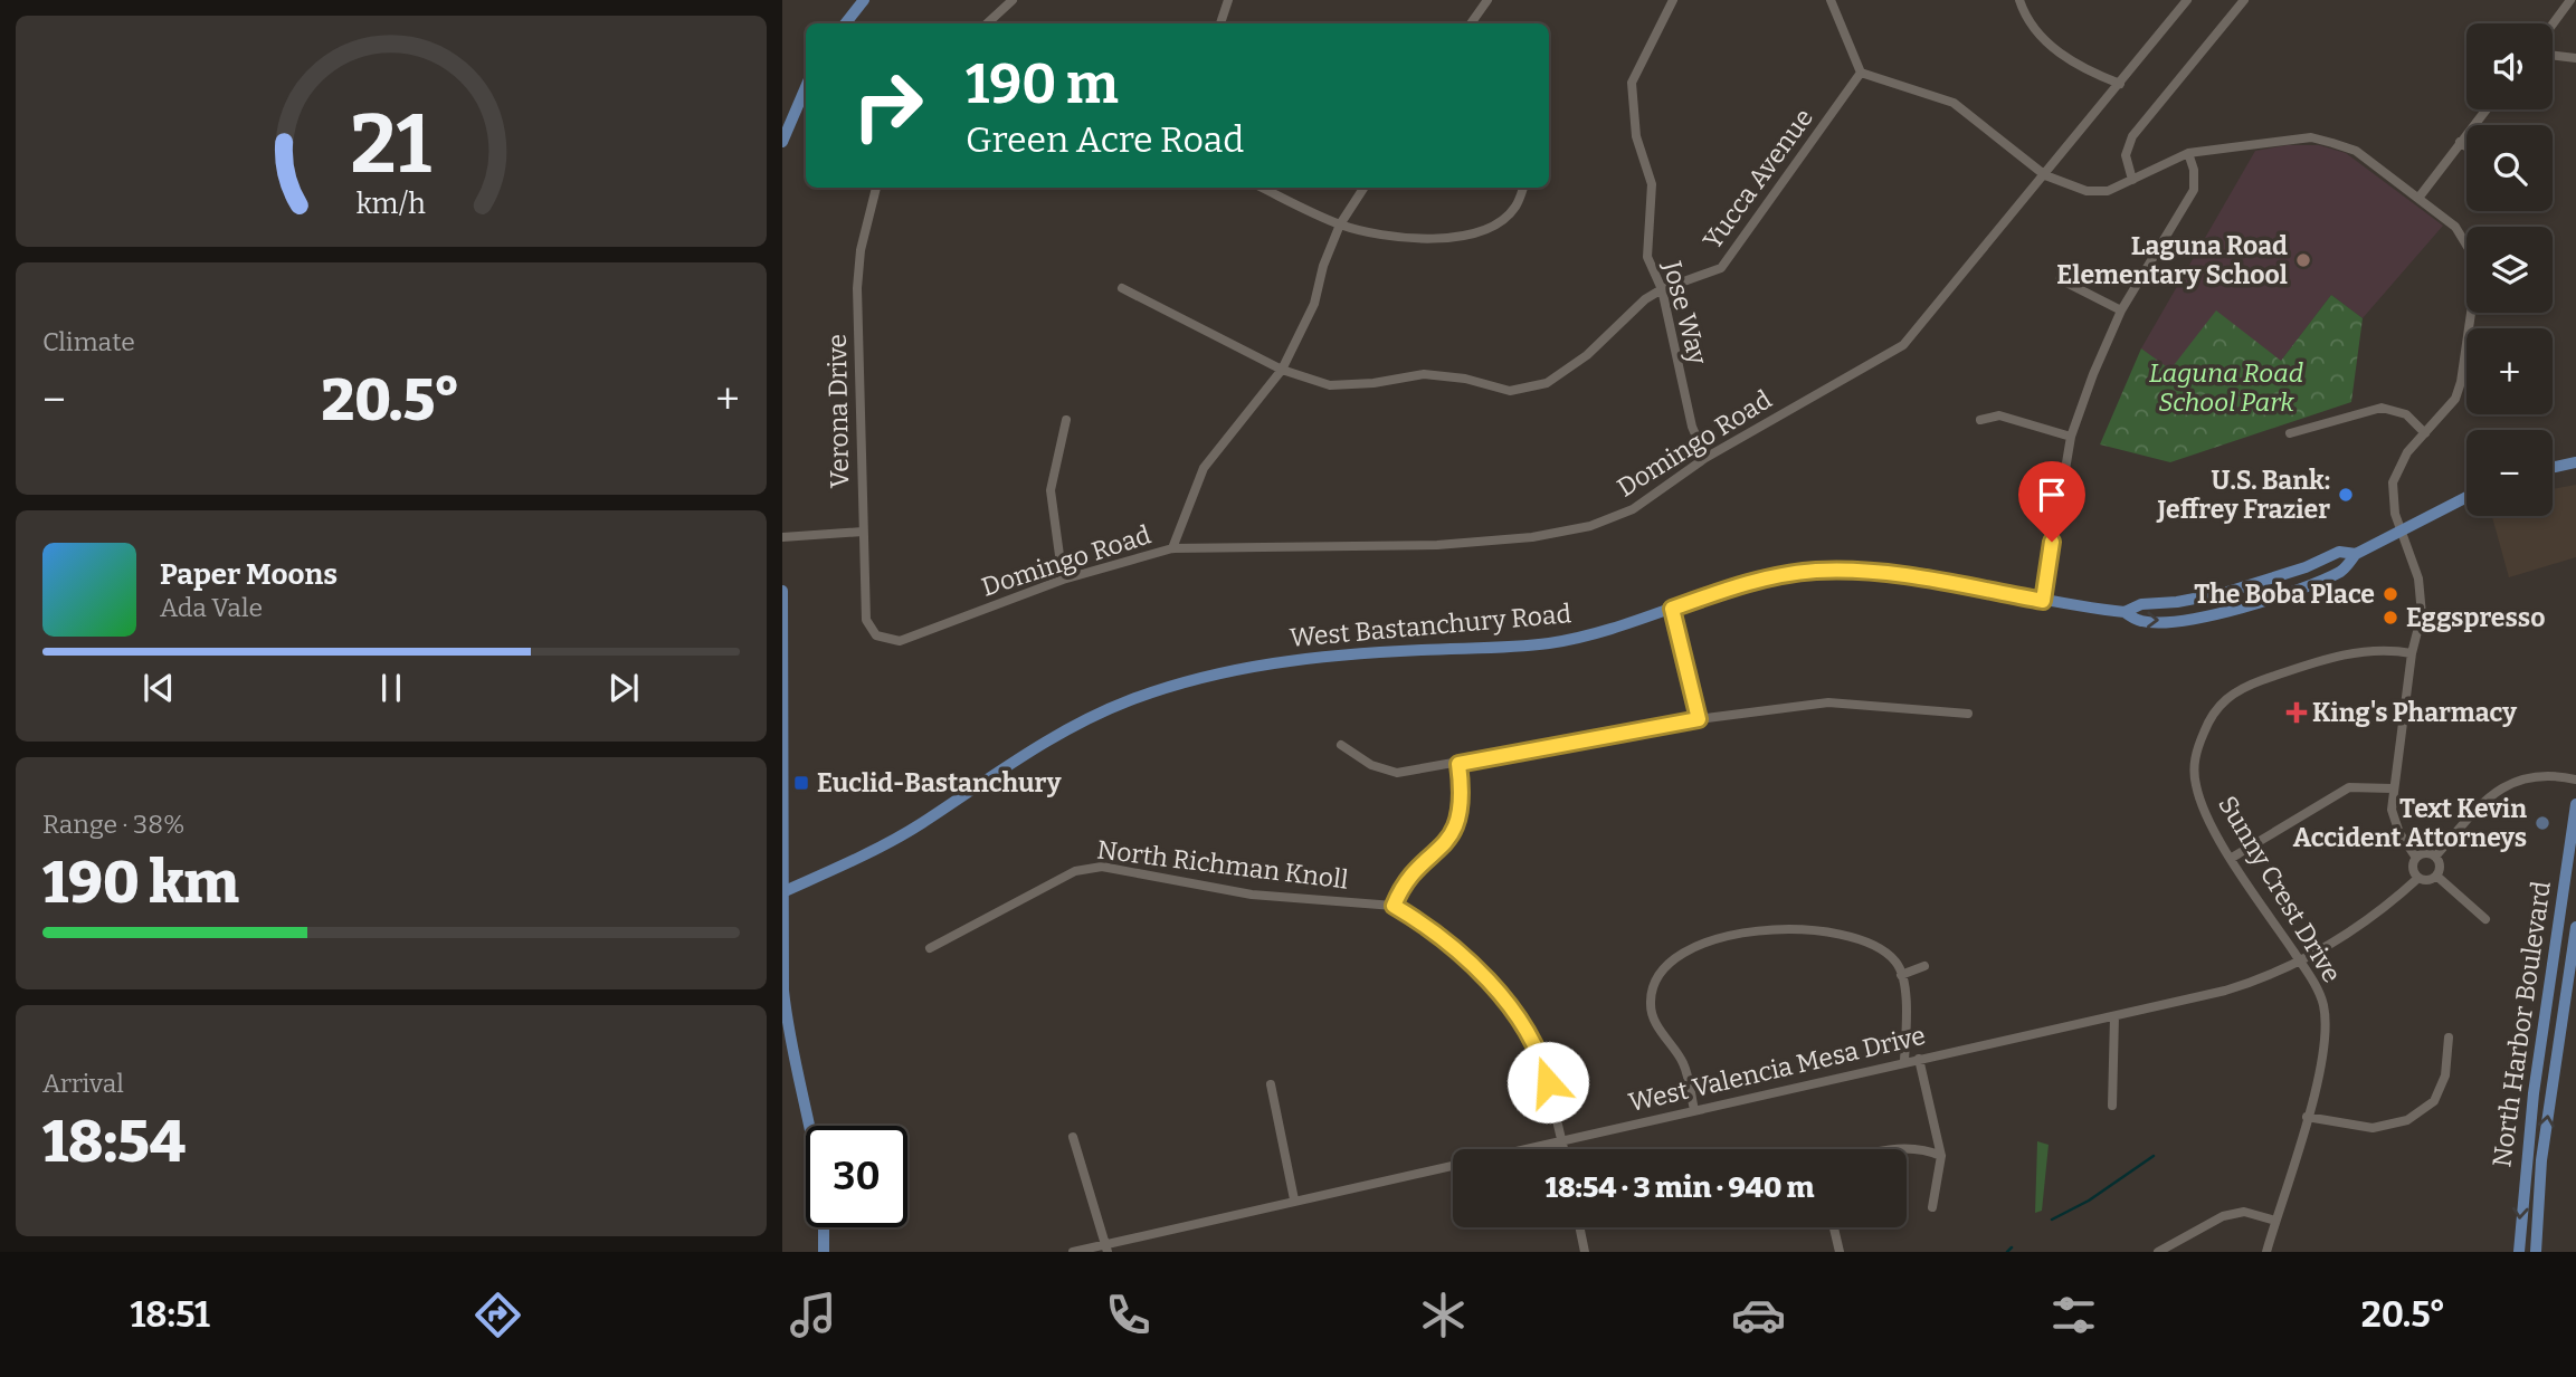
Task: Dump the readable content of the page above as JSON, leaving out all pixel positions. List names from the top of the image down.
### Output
{
  "streets": {
    "main road": ["West Bastanchury Road", "North Harbor Boulevard"],
    "street": [
      "Yucca Avenue",
      "Jose Way",
      "Verona Drive",
      "Domingo Road",
      "North Richman Knoll",
      "Sunny Crest Drive",
      "West Valencia Mesa Drive"
    ]
  },
  "crossings": [
    ["Yucca Avenue", "Jose Way"],
    ["Jose Way", "Domingo Road"],
    ["Verona Drive", "Domingo Road"],
    ["North Richman Knoll", "West Valencia Mesa Drive"],
    ["Sunny Crest Drive", "West Valencia Mesa Drive"]
  ],
  "parks": ["Laguna Road School Park"],
  "places": {
    "other": [
      "Laguna Road Elementary School",
      "U.S. Bank: Jeffrey Frazier",
      "The Boba Place",
      "Eggspresso",
      "Text Kevin Accident Attorneys"
    ],
    "health": ["King's Pharmacy"],
    "transit": ["Euclid-Bastanchury"]
  },
  "page": {
    "map_buttons": ["+", "−"],
    "turn": ["190 m", "Green Acre Road"],
    "tile": [
      "Climate",
      ["Range · 38%", "190 km"],
      ["Arrival", "18:54"]
    ],
    "heat": ["−", "20.5°", "+"],
    "song": ["Paper Moons", "Ada Vale"],
    "limit": "30",
    "trip": "18:54 · 3 min · 940 m",
    "tabs": ["18:51", "20.5°"],
    "gauge": ["21", "km/h"]
  }
}
